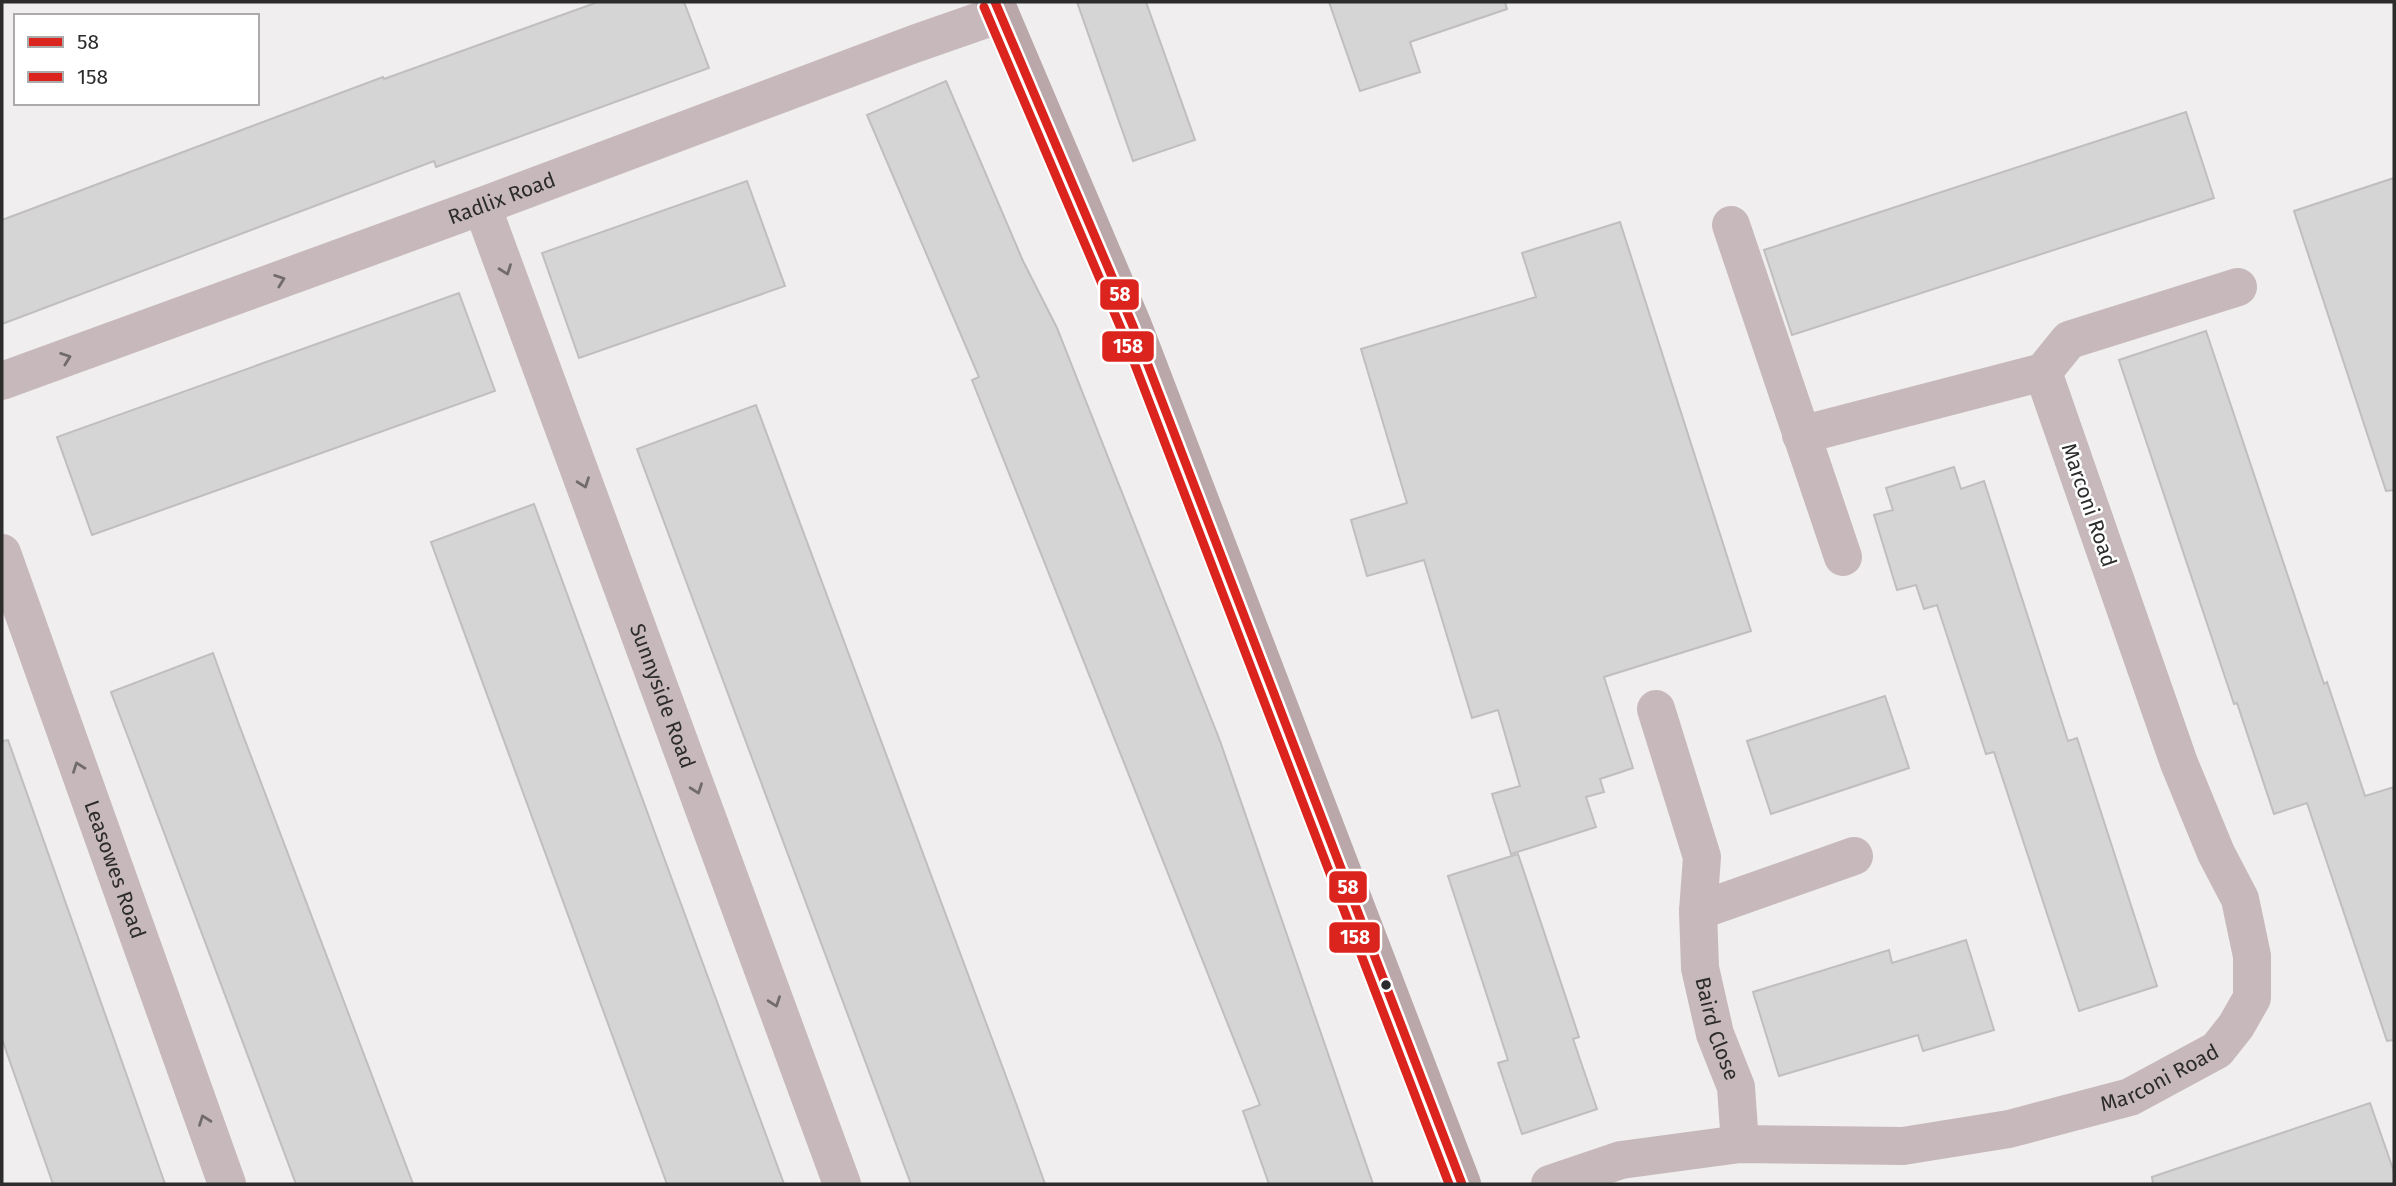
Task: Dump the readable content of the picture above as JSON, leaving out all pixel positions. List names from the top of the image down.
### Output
{
  "streets": {
    "street": [
      "Radlix Road",
      "Marconi Road",
      "Sunnyside Road",
      "Leasowes Road",
      "Baird Close"
    ]
  },
  "crossings": [
    ["Radlix Road", "Sunnyside Road"],
    ["Marconi Road", "Baird Close"]
  ],
  "one_way": ["Radlix Road", "Sunnyside Road", "Leasowes Road"],
  "lines": ["transit line 58", "transit line 158"],
  "legend": ["58", "158"]
}
